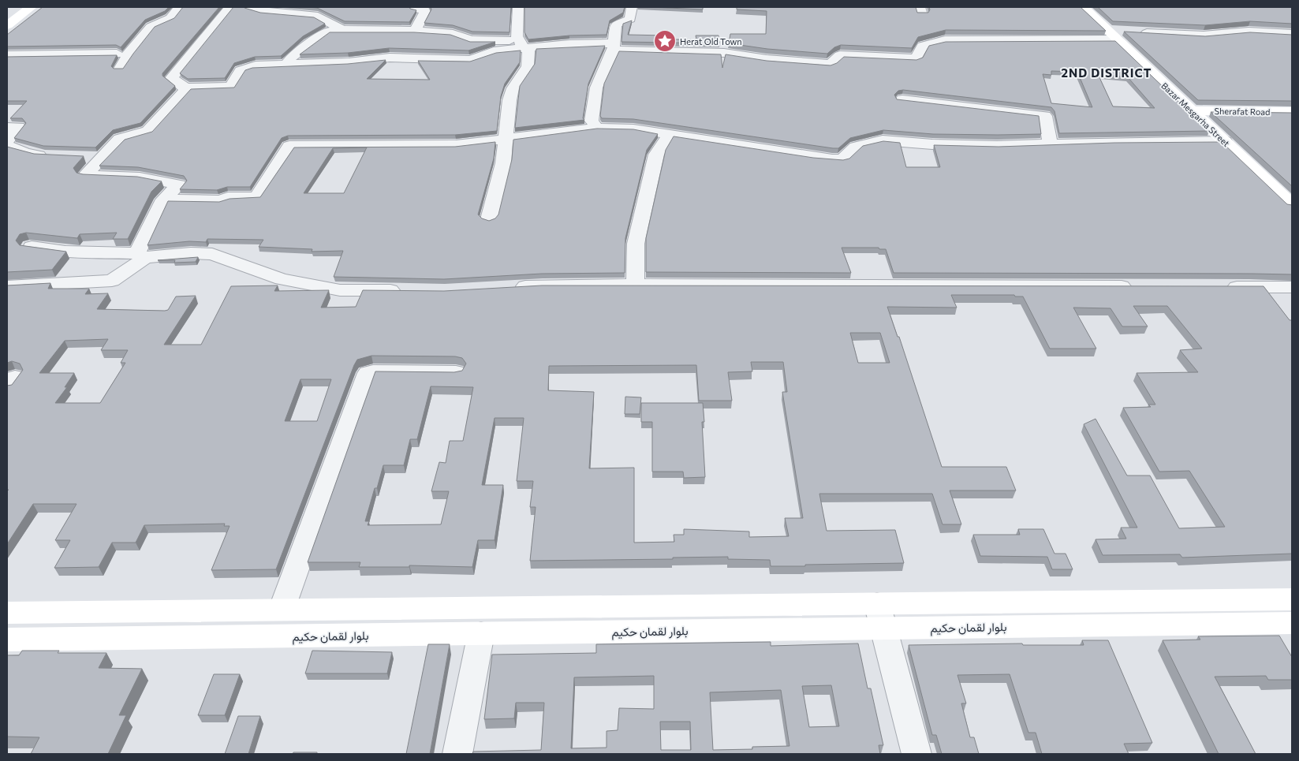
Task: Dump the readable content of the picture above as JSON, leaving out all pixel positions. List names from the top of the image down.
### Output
{
  "streets": {
    "street": ["Sherafat Road", "Bazar Mesgarha Street", "بلوار لقمان حکیم"]
  },
  "crossings": [
    ["Sherafat Road", "Bazar Mesgarha Street"]
  ],
  "districts": ["2ND DISTRICT"],
  "places": {
    "place": ["Herat Old Town"]
  }
}
